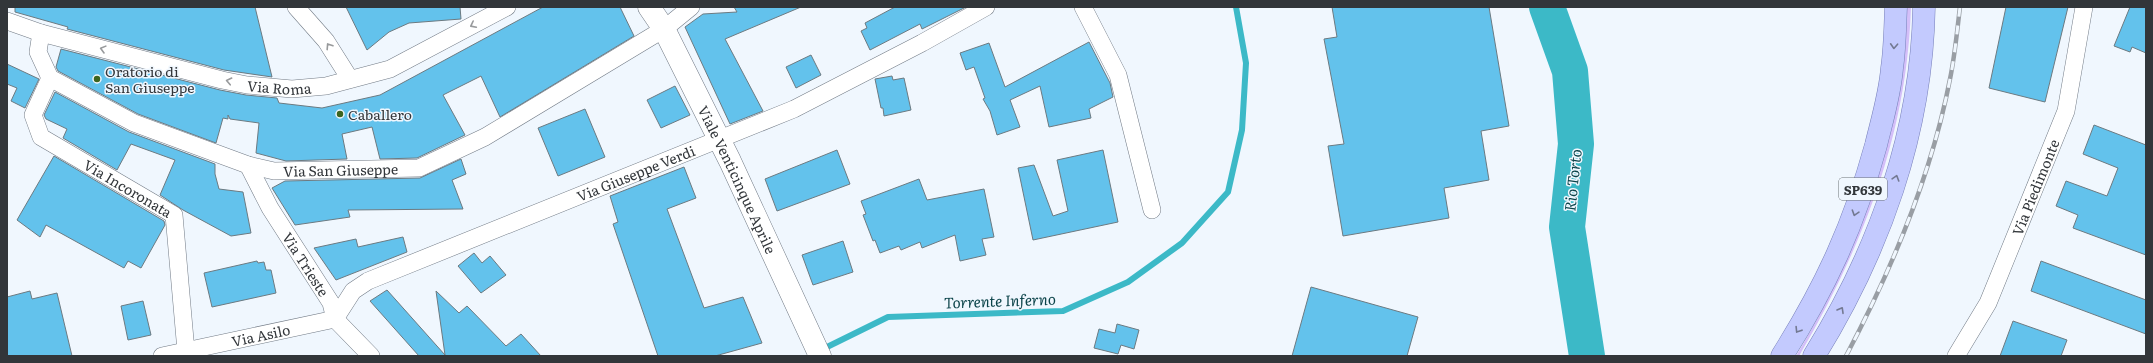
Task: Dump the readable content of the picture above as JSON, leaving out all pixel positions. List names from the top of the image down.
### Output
{
  "streets": {
    "main road": ["Viale Venticinque Aprile", "SP639"],
    "street": [
      "Via Roma",
      "Via San Giuseppe",
      "Via Giuseppe Verdi",
      "Via Piedimonte",
      "Via Incoronata",
      "Via Trieste",
      "Via Asilo"
    ]
  },
  "crossings": [
    ["Via San Giuseppe", "Viale Venticinque Aprile"],
    ["Via San Giuseppe", "Via Incoronata"],
    ["Via San Giuseppe", "Via Trieste"],
    ["Via Giuseppe Verdi", "Viale Venticinque Aprile"],
    ["Via Giuseppe Verdi", "Via Trieste"],
    ["Via Giuseppe Verdi", "Via Asilo"],
    ["Via Incoronata", "Via Asilo"],
    ["Via Trieste", "Via Asilo"]
  ],
  "one_way": ["Via Roma"],
  "water": ["Rio Torto", "Torrente Inferno"],
  "places": ["Oratorio di San Giuseppe", "Caballero"]
}
